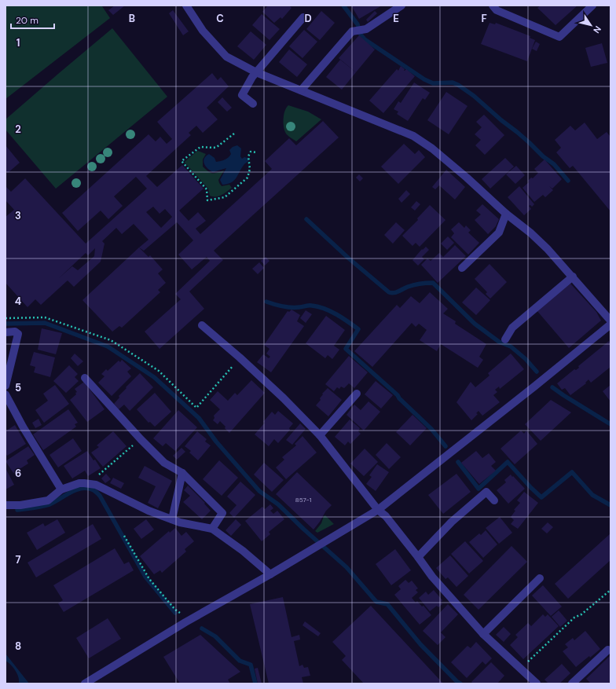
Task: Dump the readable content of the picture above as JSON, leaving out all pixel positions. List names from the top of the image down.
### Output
{
  "house_numbers": ["857-1"],
  "scale_bar": "20 m",
  "north": "bottom right",
  "grid": {
    "columns": [
      "B",
      "C",
      "D",
      "E",
      "F"
    ],
    "rows": [
      "1",
      "2",
      "3",
      "4",
      "5",
      "6",
      "7",
      "8"
    ]
  }
}
